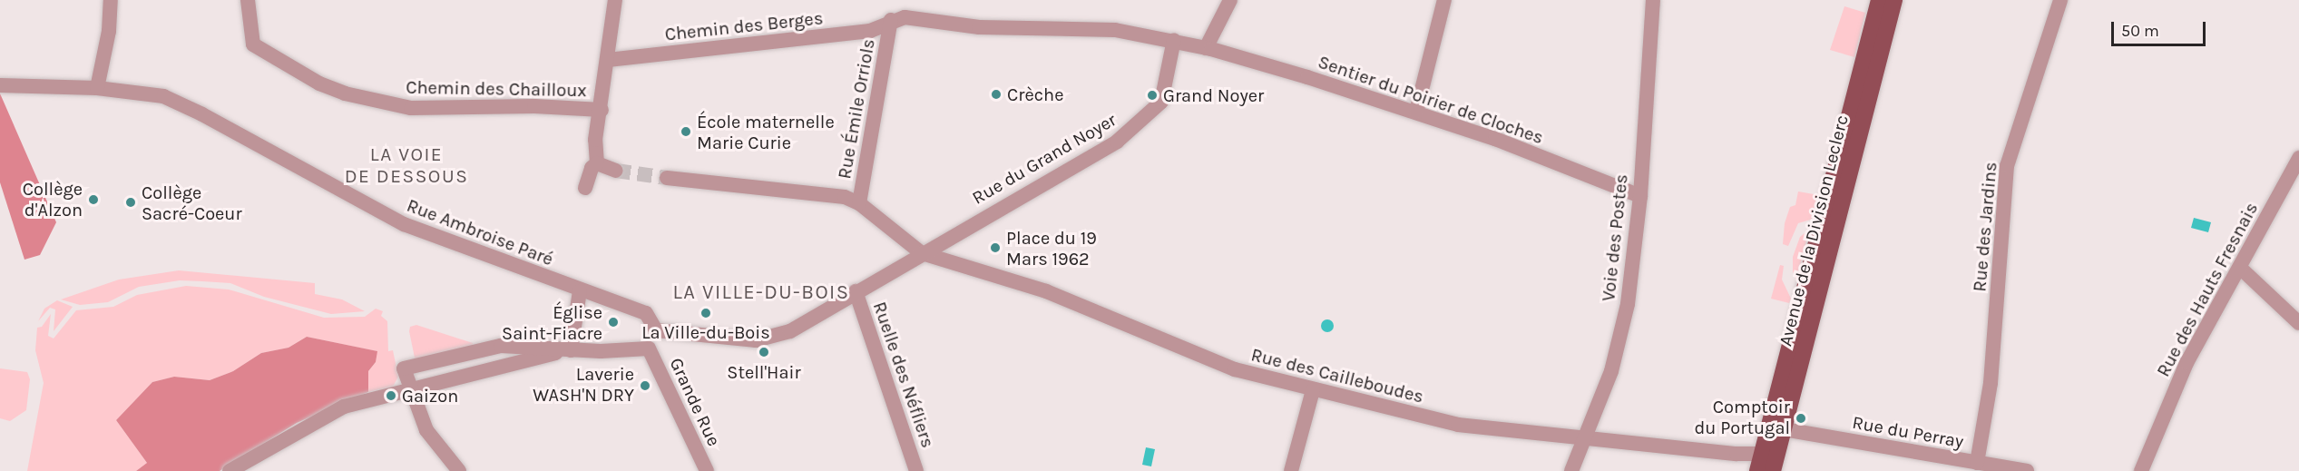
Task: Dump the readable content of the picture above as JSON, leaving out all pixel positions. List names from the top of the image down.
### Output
{
  "streets": {
    "main road": ["Avenue de la Division Leclerc"],
    "street": [
      "Chemin des Berges",
      "Chemin des Chailloux",
      "Sentier du Poirier de Cloches",
      "Rue Émile Orriols",
      "Rue du Grand Noyer",
      "Rue des Jardins",
      "Rue Ambroise Paré",
      "Voie des Postes",
      "Rue des Hauts Fresnais",
      "Ruelle des Néfliers",
      "Rue des Cailleboudes",
      "Grande Rue",
      "Rue du Perray"
    ]
  },
  "crossings": [
    ["Chemin des Berges", "Sentier du Poirier de Cloches"],
    ["Chemin des Berges", "Rue Émile Orriols"],
    ["Chemin des Berges", "Rue du Grand Noyer"],
    ["Sentier du Poirier de Cloches", "Voie des Postes"],
    ["Rue Émile Orriols", "Rue des Cailleboudes"],
    ["Rue du Grand Noyer", "Rue Ambroise Paré"],
    ["Rue du Grand Noyer", "Ruelle des Néfliers"],
    ["Rue du Grand Noyer", "Rue des Cailleboudes"],
    ["Rue des Jardins", "Rue du Perray"],
    ["Avenue de la Division Leclerc", "Rue des Cailleboudes"],
    ["Avenue de la Division Leclerc", "Rue du Perray"],
    ["Voie des Postes", "Rue des Cailleboudes"]
  ],
  "districts": ["LA VOIE DE DESSOUS", "LA VILLE-DU-BOIS"],
  "places": [
    "Crèche",
    "Grand Noyer",
    "École maternelle Marie Curie",
    "Collège d'Alzon",
    "Collège Sacré-Coeur",
    "Place du 19 Mars 1962",
    "La Ville-du-Bois",
    "Église Saint-Fiacre",
    "Stell'Hair",
    "Laverie WASH'N DRY",
    "Gaizon",
    "Comptoir du Portugal"
  ],
  "scale_bar": "50 m"
}
